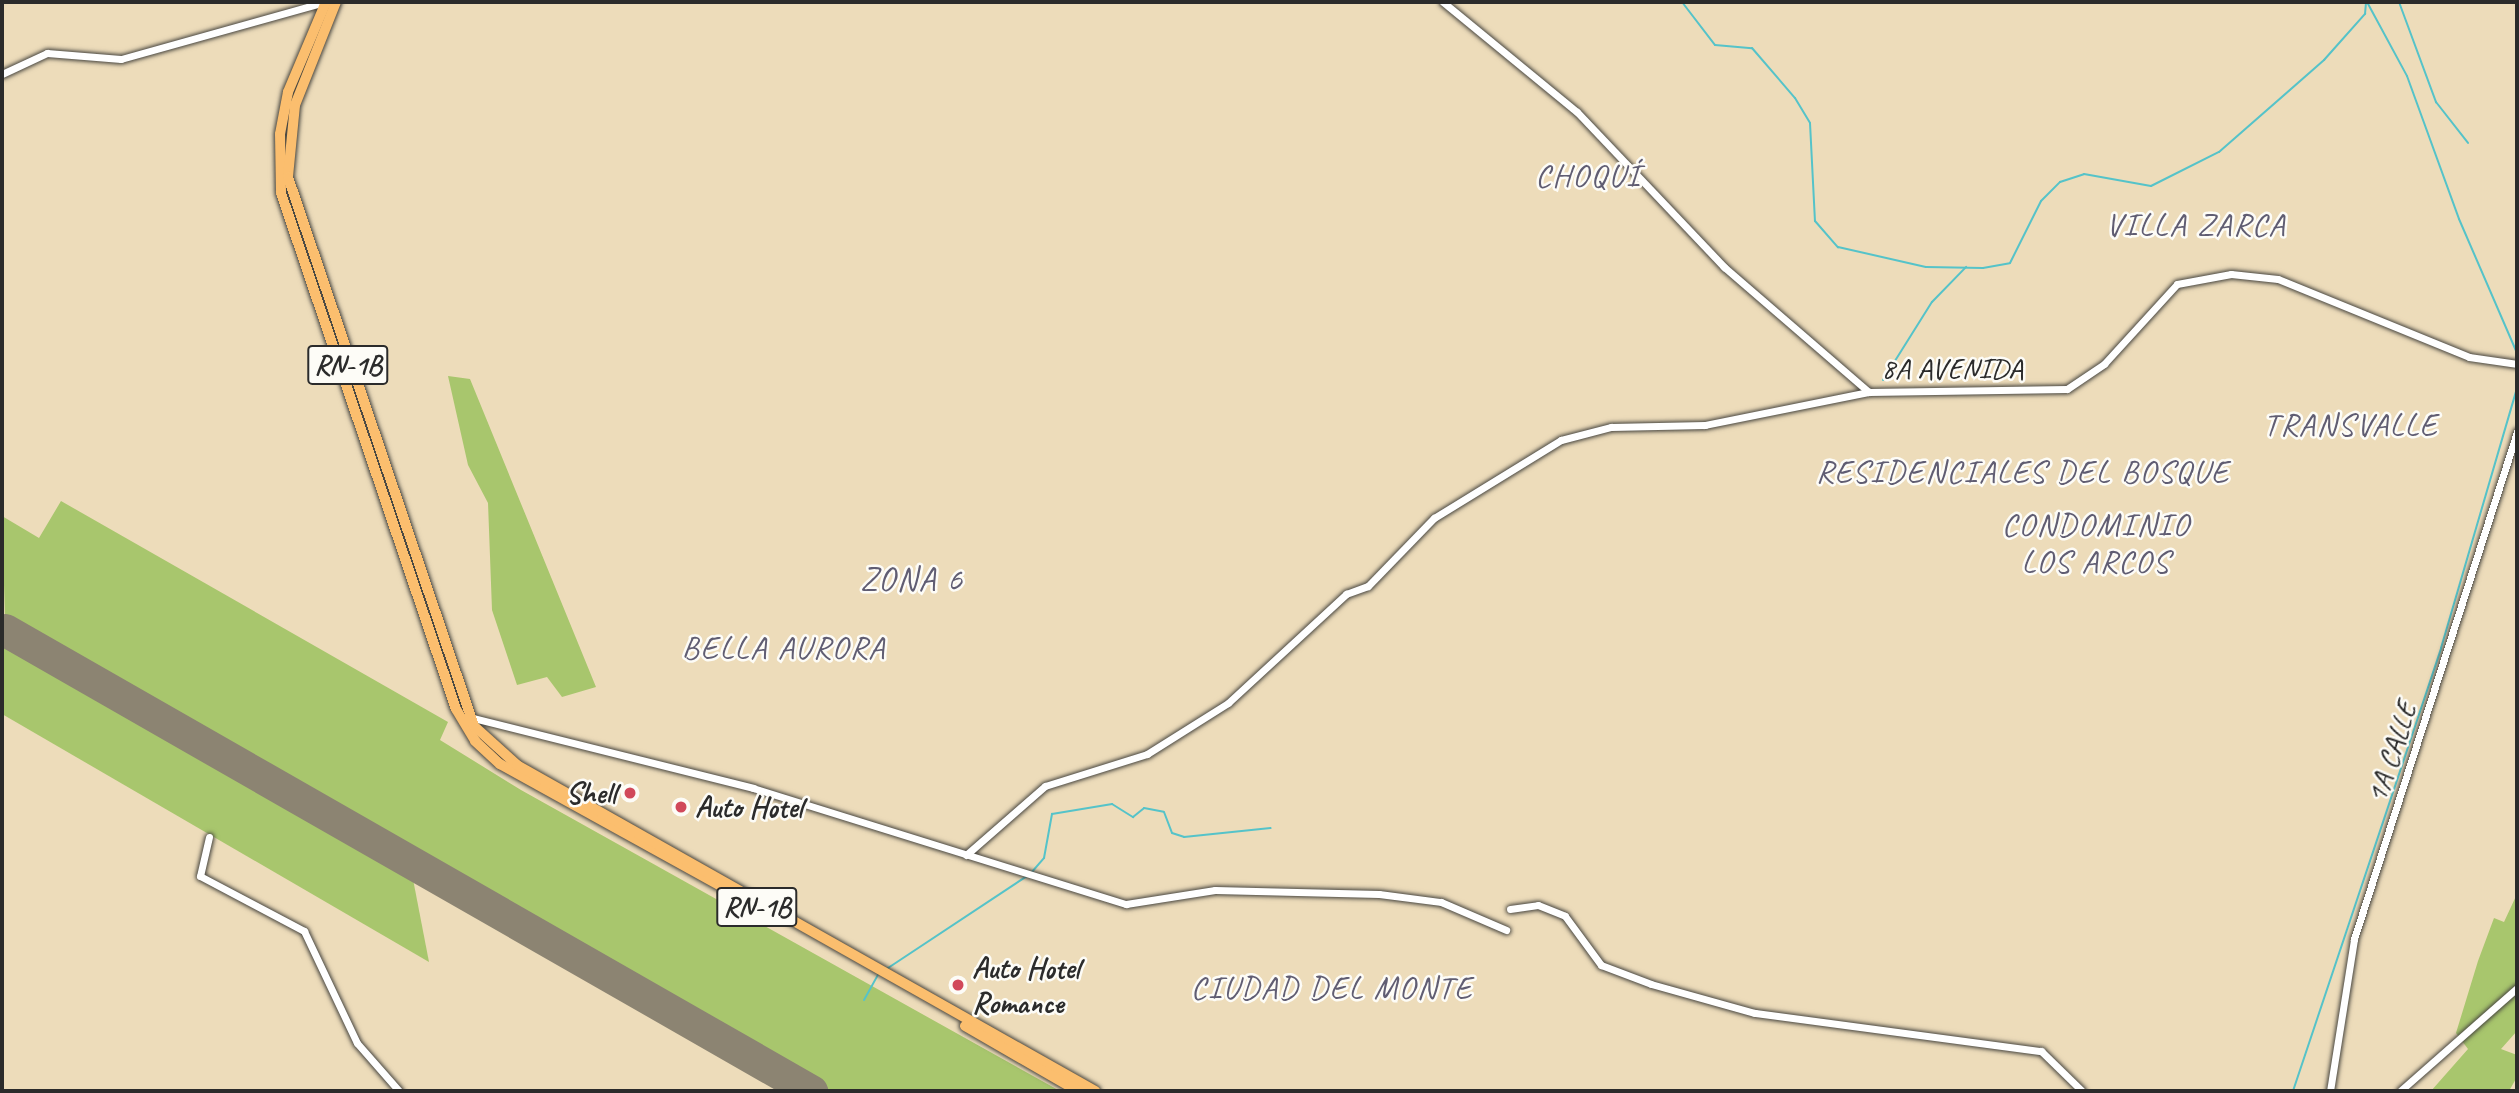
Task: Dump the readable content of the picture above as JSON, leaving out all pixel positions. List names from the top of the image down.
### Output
{
  "streets": {
    "highway": ["RN-1B"],
    "street": ["8A AVENIDA", "1A CALLE"]
  },
  "districts": [
    "CHOQUÍ",
    "VILLA ZARCA",
    "TRANSVALLE",
    "RESIDENCIALES DEL BOSQUE",
    "CONDOMINIO LOS ARCOS",
    "ZONA 6",
    "BELLA AURORA",
    "CIUDAD DEL MONTE"
  ],
  "places": ["Shell", "Auto Hotel", "Auto Hotel Romance"]
}
